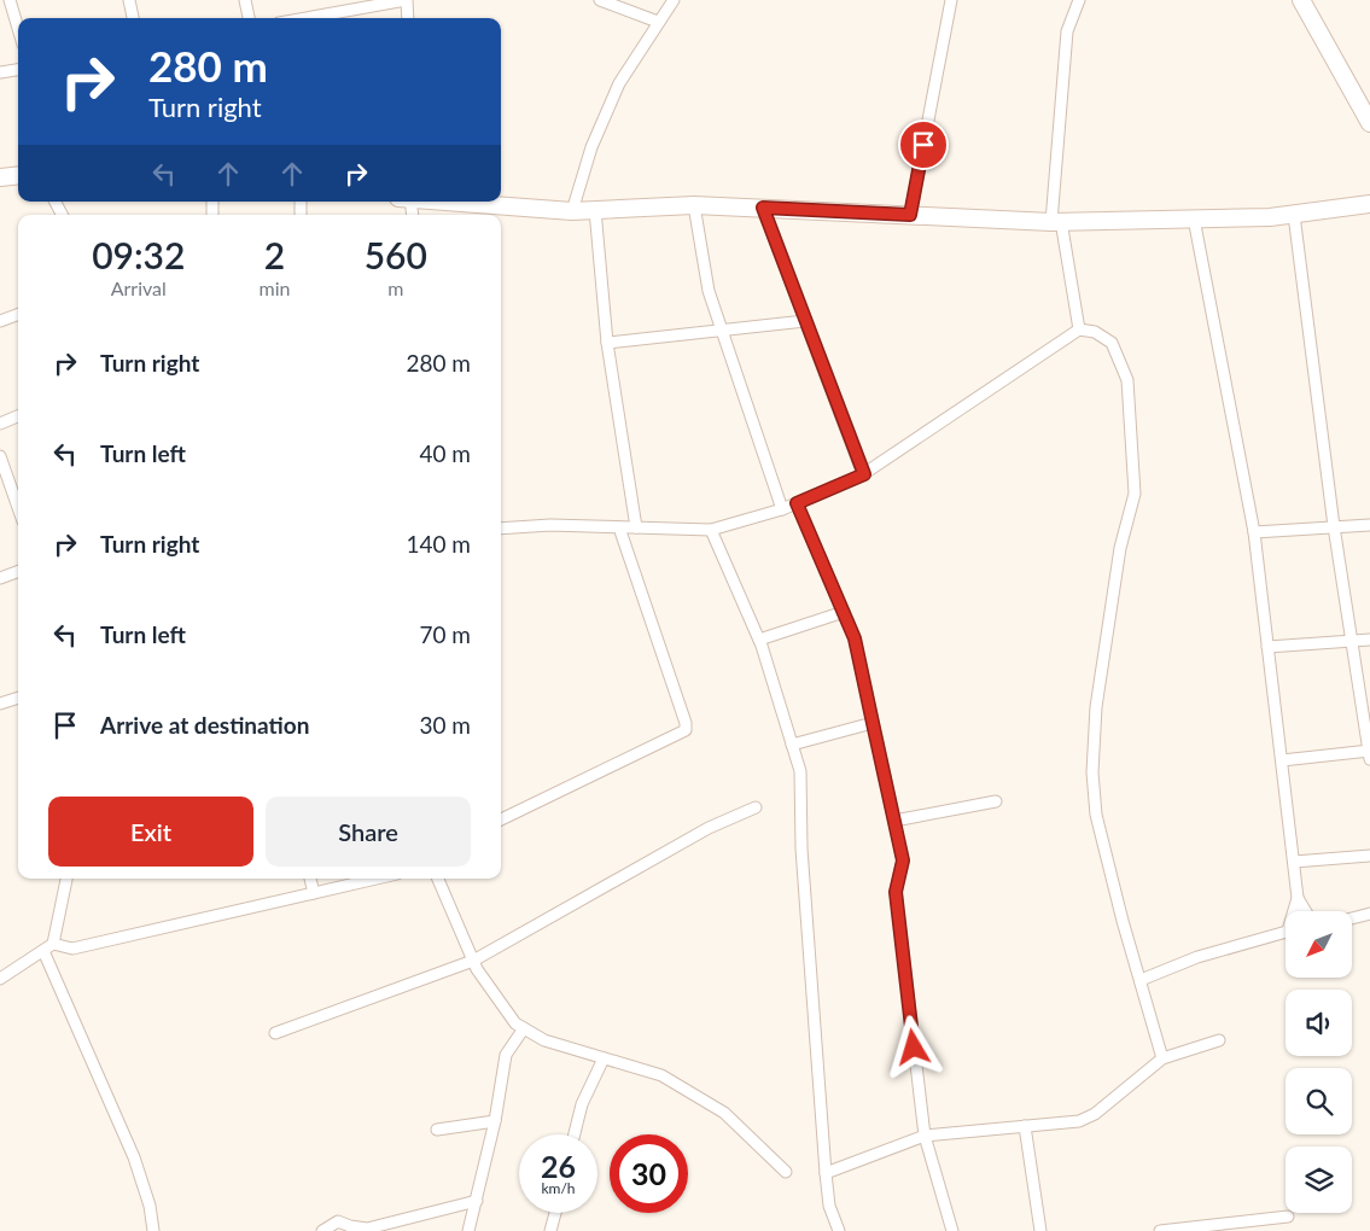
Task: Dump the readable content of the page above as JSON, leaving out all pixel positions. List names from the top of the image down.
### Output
{
  "north": "bottom left",
  "page": {
    "turn": ["280 m", "Turn right"],
    "eta": [
      "09:32",
      "Arrival",
      "2",
      "min",
      "560",
      "m"
    ],
    "list": [
      {
        "name": "Turn right",
        "value": "280 m"
      },
      {
        "name": "Turn left",
        "value": "40 m"
      },
      {
        "name": "Turn right",
        "value": "140 m"
      },
      {
        "name": "Turn left",
        "value": "70 m"
      },
      {
        "name": "Arrive at destination",
        "value": "30 m"
      }
    ],
    "buttons": ["Exit", "Share"],
    "speed": "26 km/h",
    "limit": "30"
  }
}
